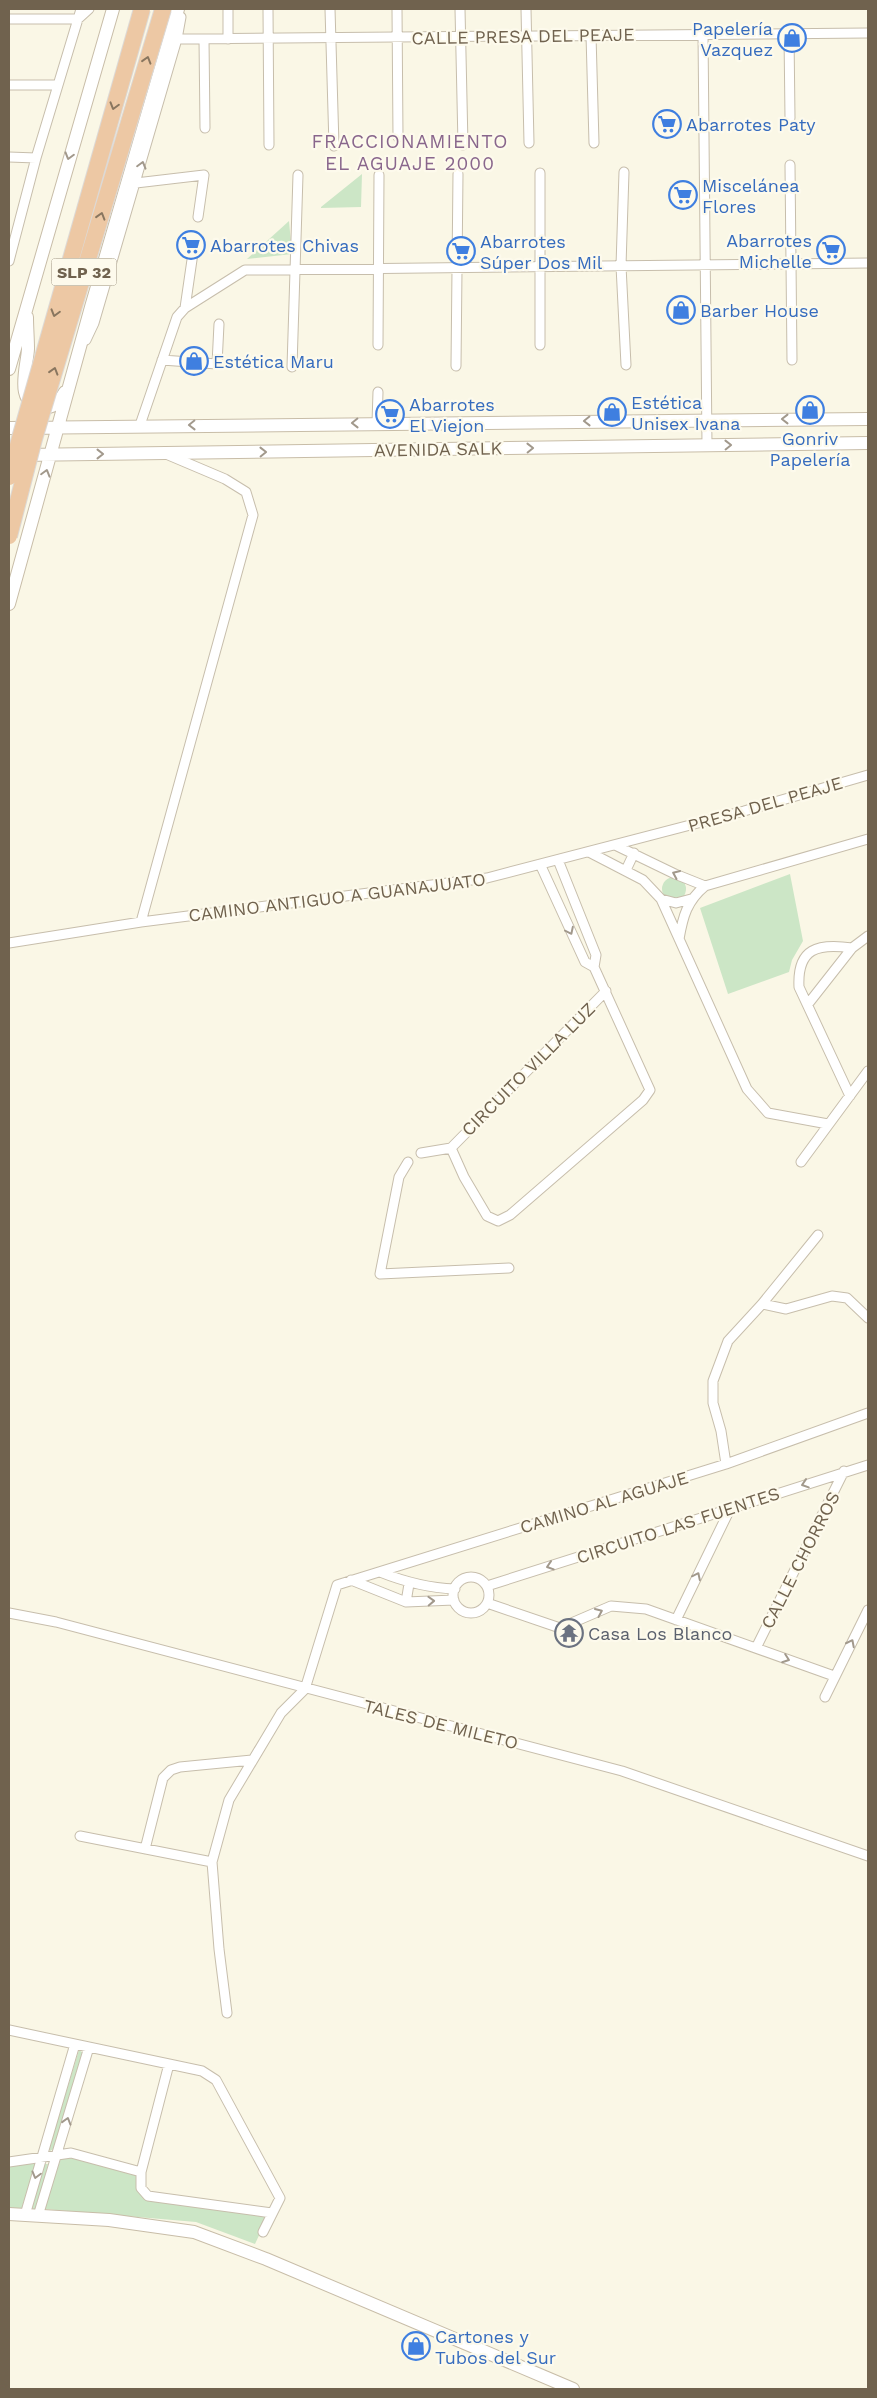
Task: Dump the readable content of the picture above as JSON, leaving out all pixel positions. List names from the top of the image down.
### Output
{
  "streets": {
    "highway": ["SLP 32"],
    "street": [
      "CALLE PRESA DEL PEAJE",
      "AVENIDA SALK",
      "PRESA DEL PEAJE",
      "CAMINO ANTIGUO A GUANAJUATO",
      "CIRCUITO VILLA LUZ",
      "CAMINO AL AGUAJE",
      "CIRCUITO LAS FUENTES",
      "CALLE CHORROS",
      "TALES DE MILETO"
    ]
  },
  "crossings": [
    ["PRESA DEL PEAJE", "CAMINO ANTIGUO A GUANAJUATO"],
    ["CAMINO ANTIGUO A GUANAJUATO", "CIRCUITO VILLA LUZ"],
    ["CAMINO AL AGUAJE", "TALES DE MILETO"],
    ["CIRCUITO LAS FUENTES", "CALLE CHORROS"]
  ],
  "one_way": ["CIRCUITO LAS FUENTES"],
  "districts": ["FRACCIONAMIENTO EL AGUAJE 2000"],
  "places": {
    "shop": [
      "Papelería Vazquez",
      "Barber House",
      "Estética Maru",
      "Gonriv Papelería",
      "Estética Unisex Ivana",
      "Cartones y Tubos del Sur"
    ],
    "supermarket": [
      "Abarrotes Paty",
      "Miscelánea Flores",
      "Abarrotes Chivas",
      "Abarrotes Michelle",
      "Abarrotes Súper Dos Mil",
      "Abarrotes El Viejon"
    ],
    "temple": ["Casa Los Blanco"]
  }
}
